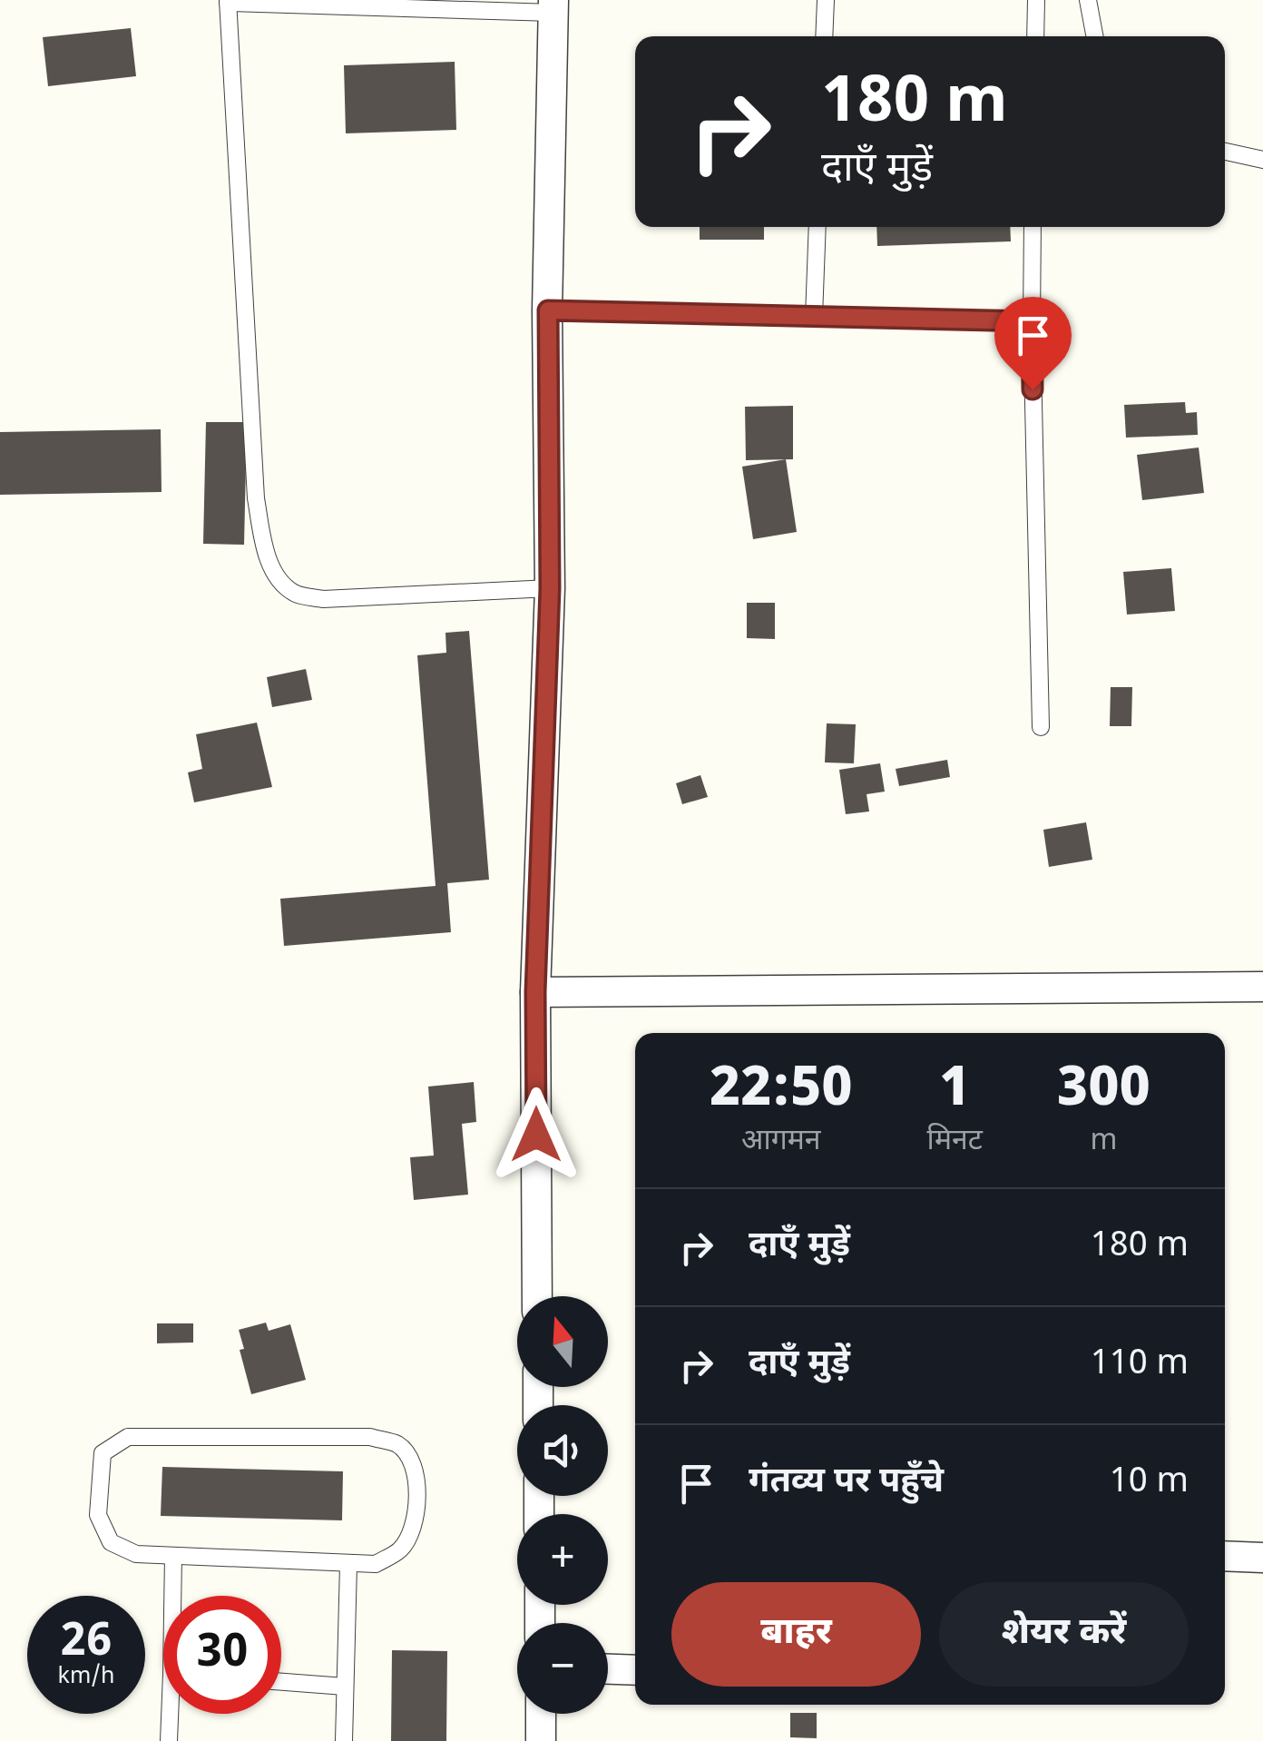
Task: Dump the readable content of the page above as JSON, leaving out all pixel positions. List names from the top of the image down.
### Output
{
  "north": "top",
  "page": {
    "turn": ["180 m", "दाएँ मुड़ें"],
    "eta": [
      "22:50",
      "आगमन",
      "1",
      "मिनट",
      "300",
      "m"
    ],
    "list": [
      {
        "name": "दाएँ मुड़ें",
        "value": "180 m"
      },
      {
        "name": "दाएँ मुड़ें",
        "value": "110 m"
      },
      {
        "name": "गंतव्य पर पहुँचे",
        "value": "10 m"
      }
    ],
    "map_buttons": ["+", "−"],
    "buttons": ["बाहर", "शेयर करें"],
    "speed": "26 km/h",
    "limit": "30"
  }
}
